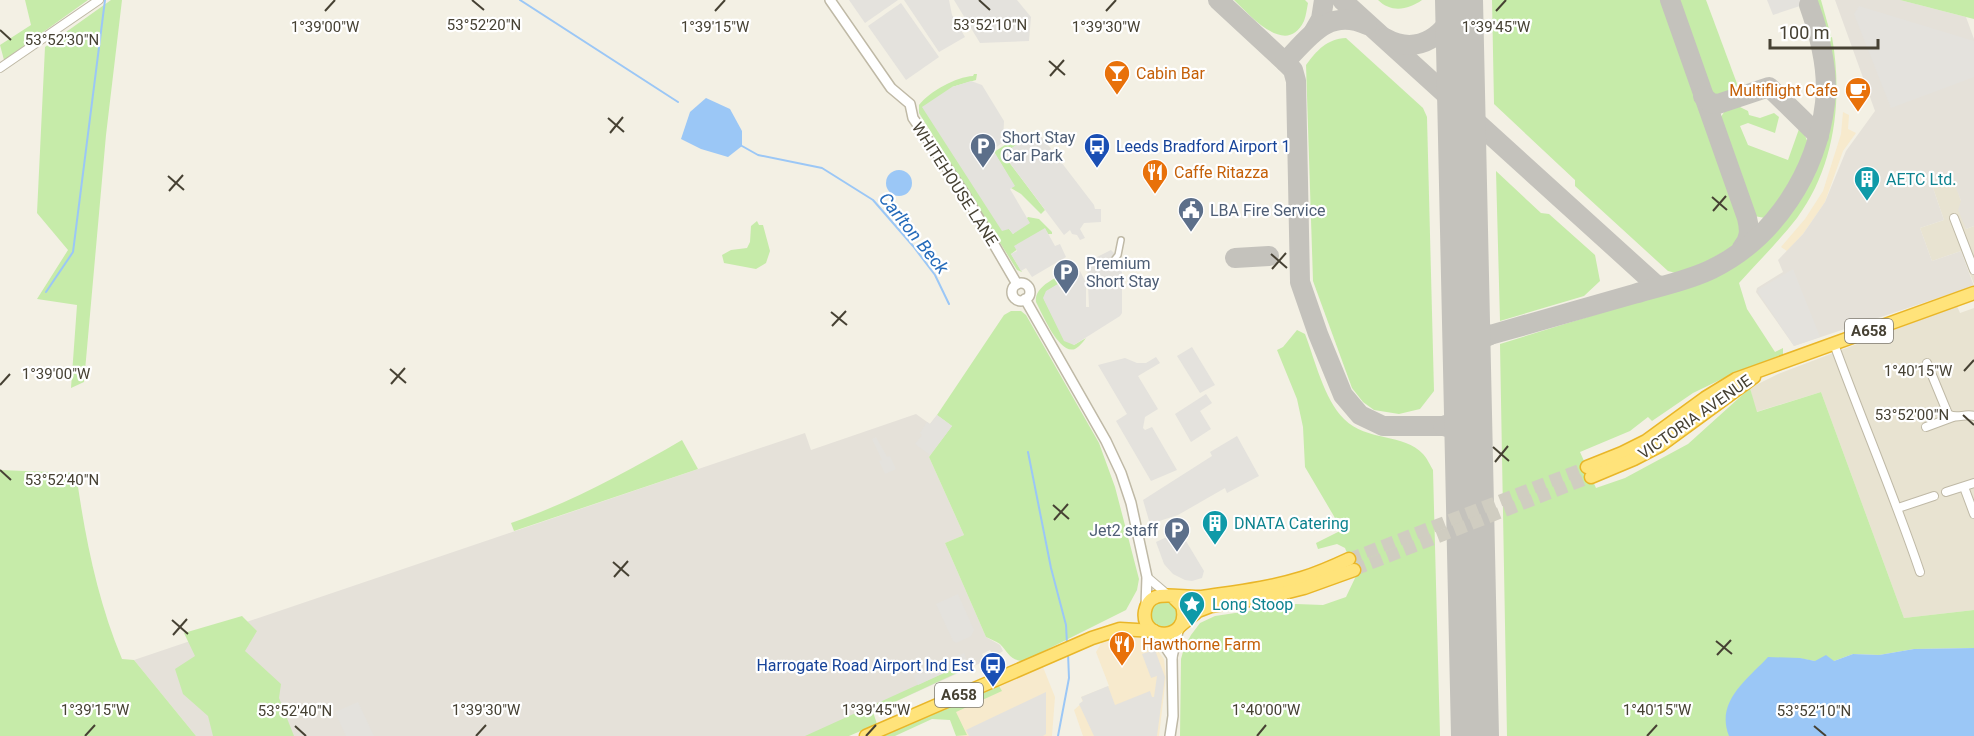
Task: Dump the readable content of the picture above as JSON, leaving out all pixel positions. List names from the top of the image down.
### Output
{
  "streets": {
    "highway": ["A658", "VICTORIA AVENUE"],
    "street": ["WHITEHOUSE LANE"]
  },
  "water": ["Carlton Beck"],
  "places": {
    "bar": ["Cabin Bar"],
    "cafe": ["Multiflight Cafe"],
    "parking": ["Short Stay Car Park", "Premium Short Stay", "Jet2 staff"],
    "bus stop": ["Leeds Bradford Airport 1", "Harrogate Road Airport Ind Est"],
    "restaurant": ["Caffe Ritazza", "Hawthorne Farm"],
    "building": ["AETC Ltd.", "DNATA Catering"],
    "public building": ["LBA Fire Service"],
    "place": ["Long Stoop"]
  },
  "scale_bar": "100 m",
  "coordinates": [
    "53°52'10\"N",
    "53°52'20\"N",
    "1°39'00\"W",
    "1°39'15\"W",
    "1°39'30\"W",
    "1°39'45\"W",
    "53°52'30\"N",
    "1°40'15\"W",
    "53°52'00\"N",
    "53°52'40\"N",
    "1°40'00\"W"
  ]
}
